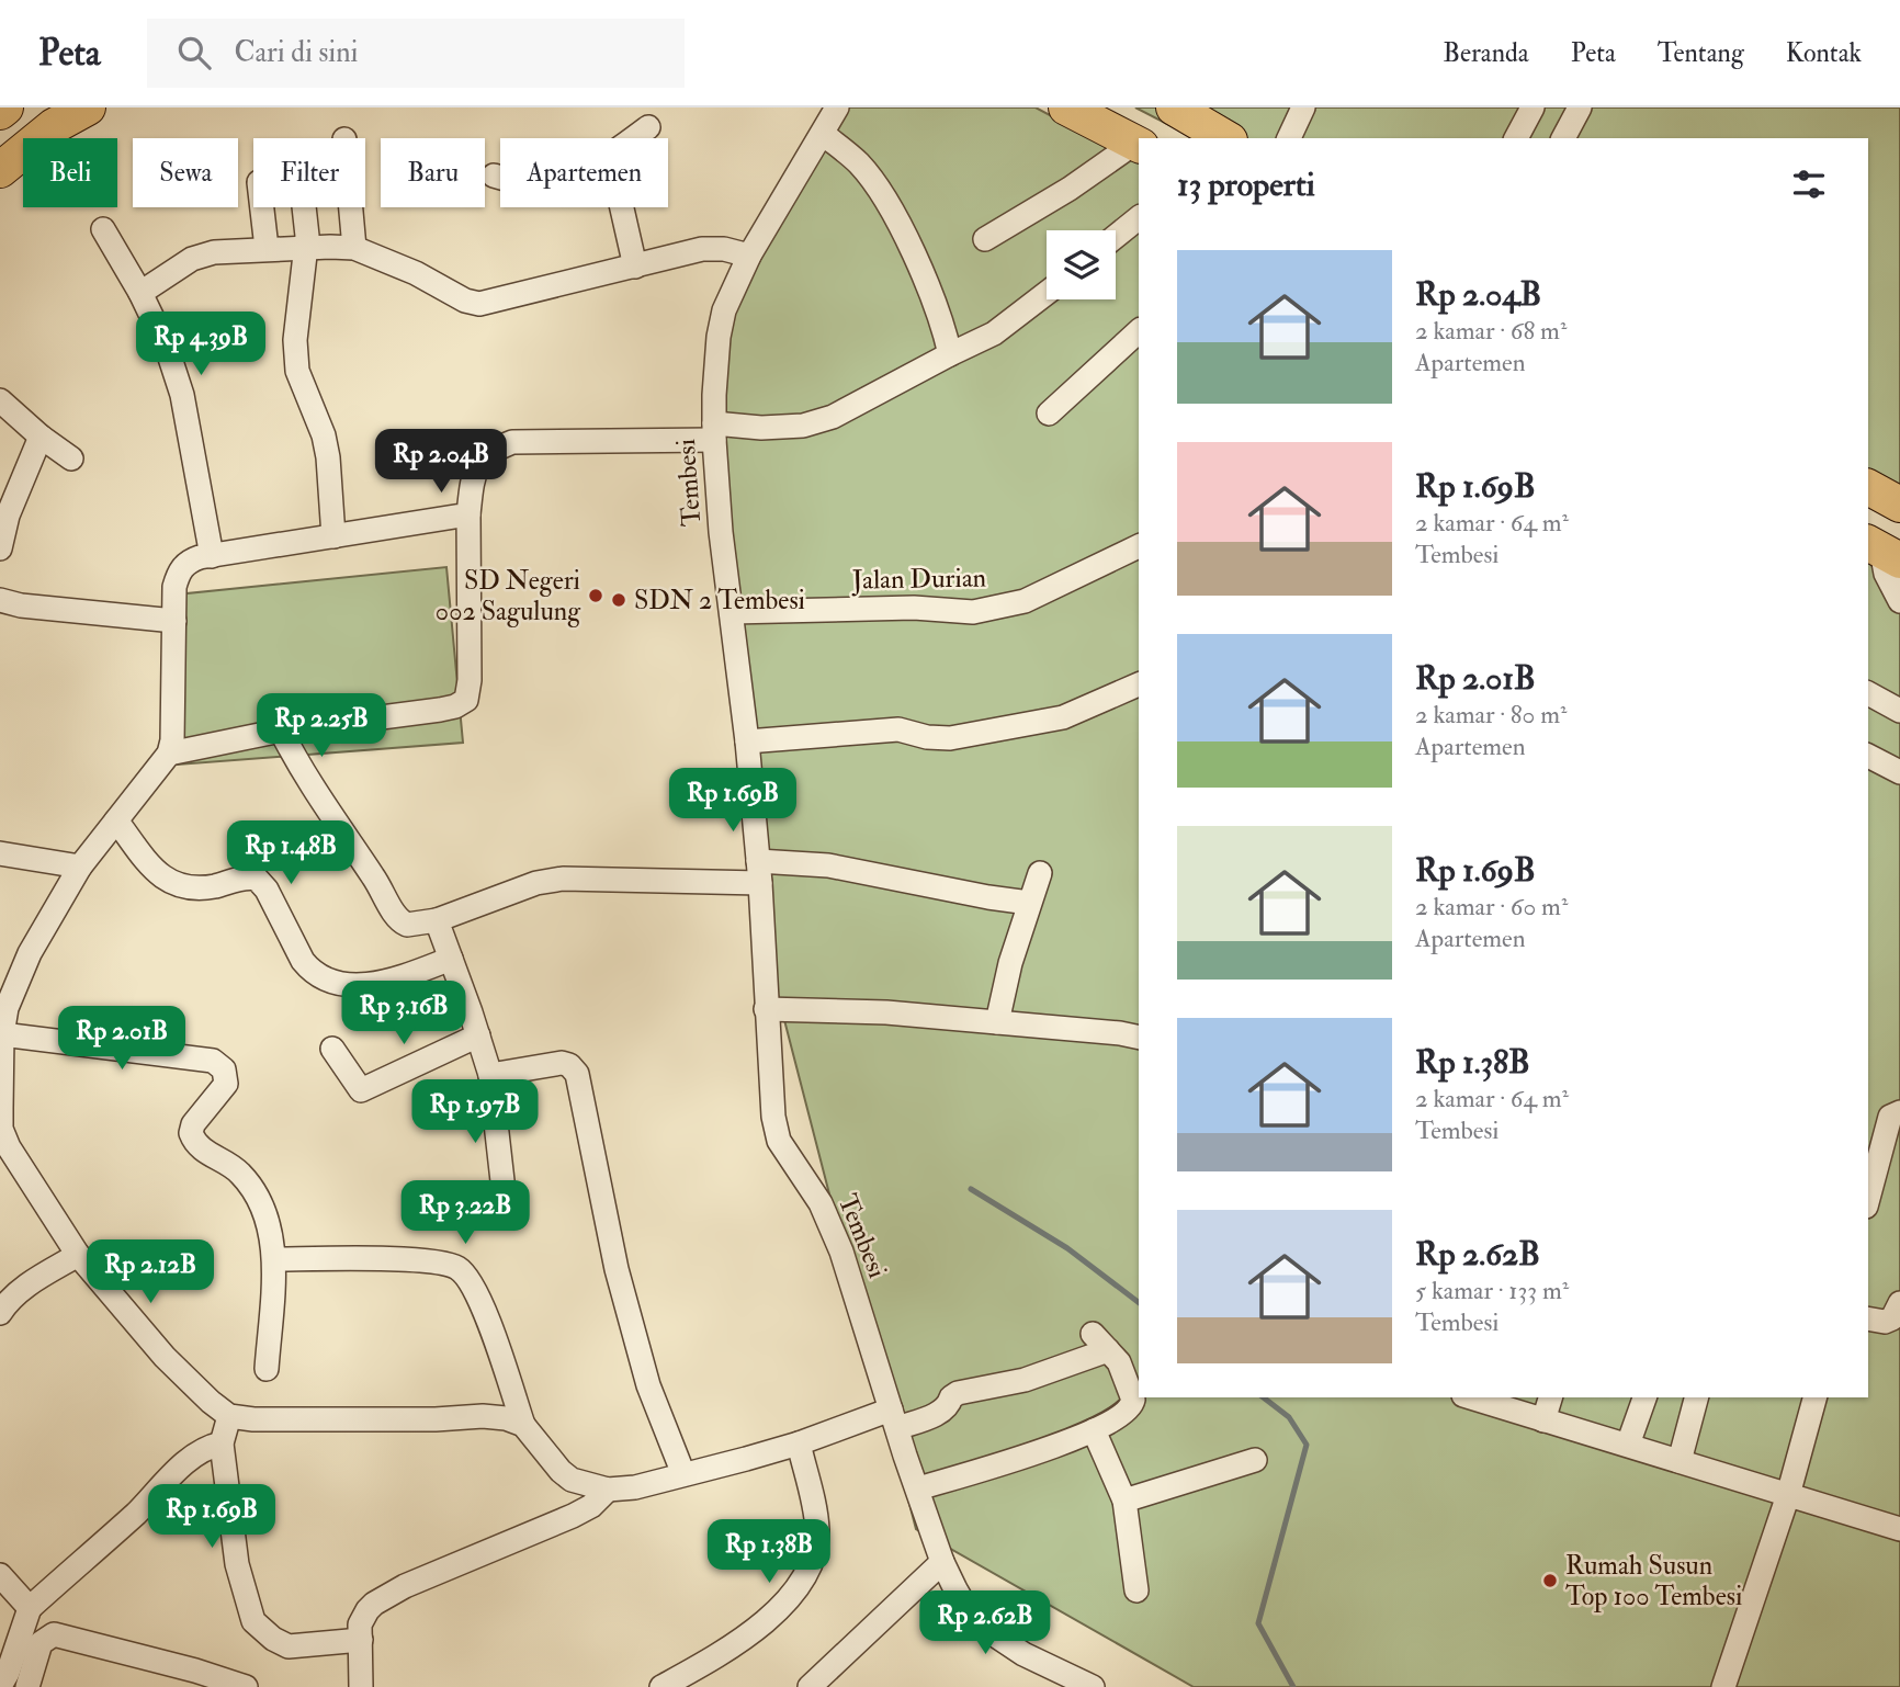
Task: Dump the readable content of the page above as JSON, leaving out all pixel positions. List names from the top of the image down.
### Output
{
  "streets": {
    "street": ["Tembesi", "Jalan Durian"]
  },
  "crossings": [
    ["Tembesi", "Jalan Durian"]
  ],
  "places": ["SD Negeri 002 Sagulung", "SDN 2 Tembesi", "Rumah Susun Top 100 Tembesi"],
  "page": {
    "header": "Peta",
    "search": "Cari di sini",
    "nav": [
      "Beranda",
      "Peta",
      "Tentang",
      "Kontak"
    ],
    "chip": [
      "Beli",
      "Sewa",
      "Filter",
      "Baru",
      "Apartemen"
    ],
    "heading": "13 properti",
    "list": [
      {
        "name": "Rp 2.04B",
        "note": "2 kamar · 68 m² · Apartemen"
      },
      {
        "name": "Rp 1.69B",
        "note": "2 kamar · 64 m² · Tembesi"
      },
      {
        "name": "Rp 2.01B",
        "note": "2 kamar · 80 m² · Apartemen"
      },
      {
        "name": "Rp 1.69B",
        "note": "2 kamar · 60 m² · Apartemen"
      },
      {
        "name": "Rp 1.38B",
        "note": "2 kamar · 64 m² · Tembesi"
      },
      {
        "name": "Rp 2.62B",
        "note": "5 kamar · 133 m² · Tembesi"
      }
    ],
    "price": [
      "Rp 4.39B",
      "Rp 2.04B",
      "Rp 2.25B",
      "Rp 1.69B",
      "Rp 1.48B",
      "Rp 3.16B",
      "Rp 2.01B",
      "Rp 1.97B",
      "Rp 3.22B",
      "Rp 2.12B",
      "Rp 1.69B",
      "Rp 1.38B",
      "Rp 2.62B"
    ]
  }
}
